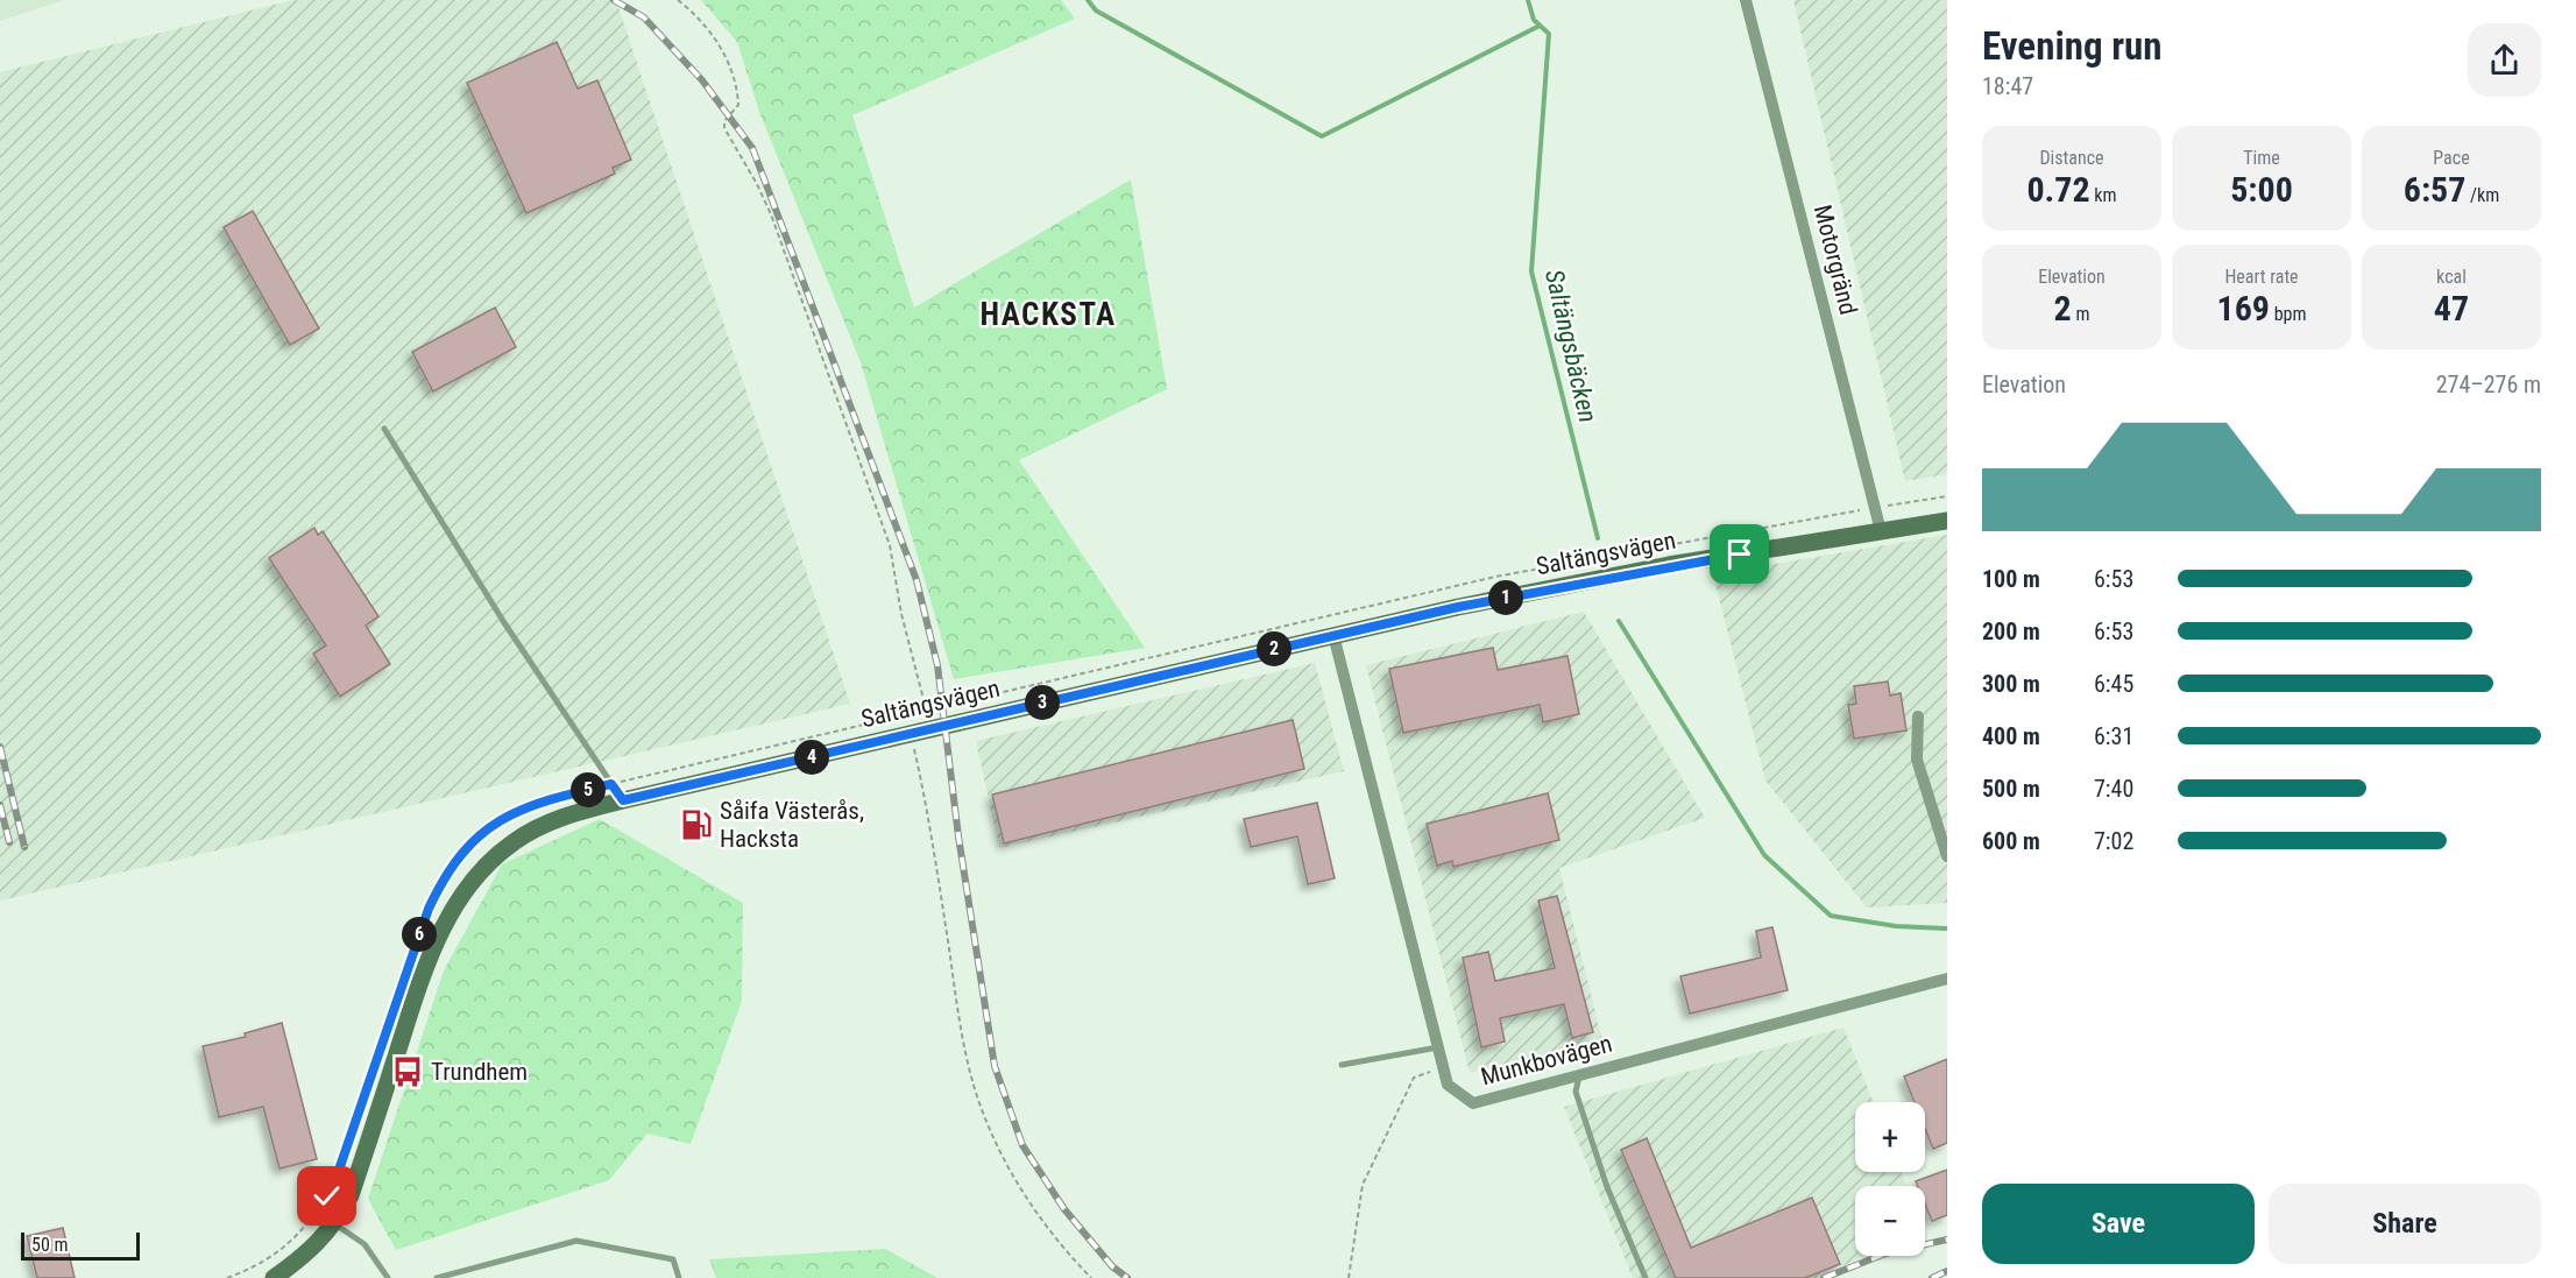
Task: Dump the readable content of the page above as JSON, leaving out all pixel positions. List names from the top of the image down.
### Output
{
  "streets": {
    "street": ["Motorgränd", "Saltängsvägen", "Munkbovägen"]
  },
  "crossings": [
    ["Motorgränd", "Saltängsvägen"],
    ["Saltängsvägen", "Munkbovägen"]
  ],
  "districts": ["HACKSTA"],
  "water": ["Saltängsbäcken"],
  "places": {
    "fuel station": ["Såifa Västerås, Hacksta"],
    "bus stop": ["Trundhem"]
  },
  "scale_bar": "50 m",
  "page": {
    "heading": ["Evening run", "18:47"],
    "stats": [
      ["Distance", "0.72 km"],
      ["Time", "5:00"],
      ["Pace", "6:57 /km"],
      ["Elevation", "2 m"],
      ["Heart rate", "169 bpm"],
      ["kcal", "47"]
    ],
    "chart": ["Elevation", "274–276 m"],
    "list": [
      {
        "name": "100 m",
        "note": "6:53"
      },
      {
        "name": "200 m",
        "note": "6:53"
      },
      {
        "name": "300 m",
        "note": "6:45"
      },
      {
        "name": "400 m",
        "note": "6:31"
      },
      {
        "name": "500 m",
        "note": "7:40"
      },
      {
        "name": "600 m",
        "note": "7:02"
      }
    ],
    "pins": [
      "1",
      "2",
      "3",
      "4",
      "5",
      "6"
    ],
    "map_buttons": ["+", "−"],
    "buttons": ["Save", "Share"],
    "scale": "50 m"
  }
}
